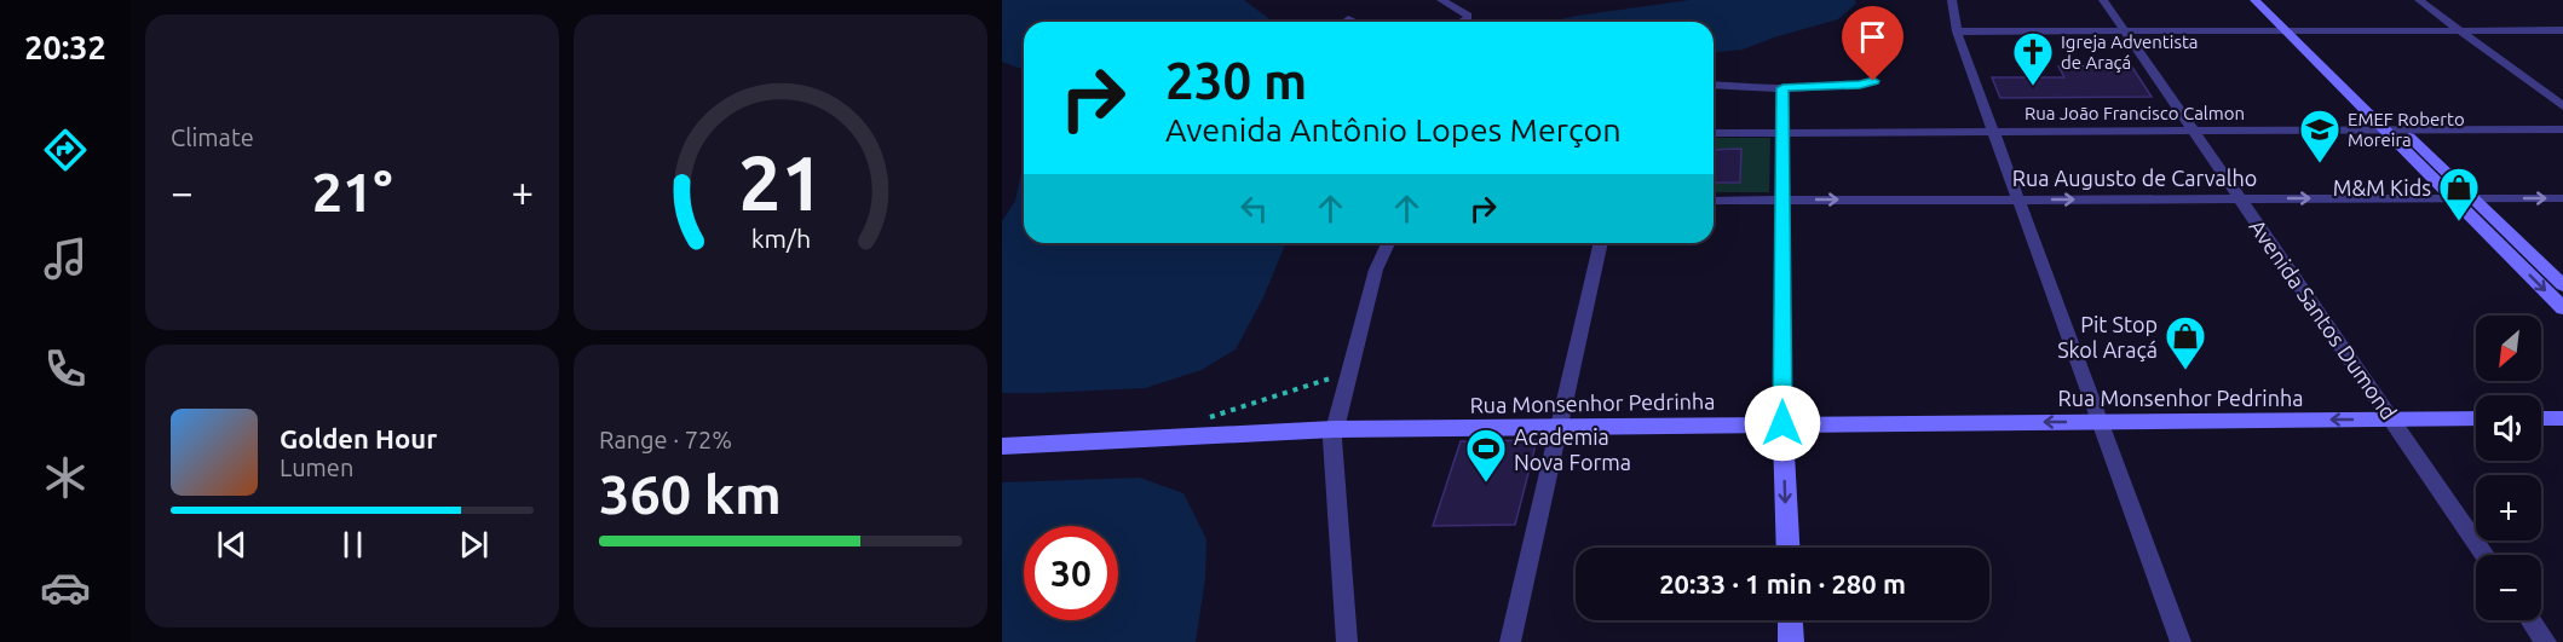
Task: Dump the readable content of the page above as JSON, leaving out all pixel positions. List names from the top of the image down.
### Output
{
  "streets": {
    "street": [
      "Rua João Francisco Calmon",
      "Rua Augusto de Carvalho",
      "Avenida Santos Dumond",
      "Rua Monsenhor Pedrinha"
    ]
  },
  "crossings": [
    ["Rua João Francisco Calmon", "Avenida Santos Dumond"],
    ["Rua Augusto de Carvalho", "Avenida Santos Dumond"],
    ["Avenida Santos Dumond", "Rua Monsenhor Pedrinha"]
  ],
  "one_way": ["Rua Augusto de Carvalho", "Rua Monsenhor Pedrinha"],
  "places": {
    "church": ["Igreja Adventista de Araçá"],
    "school or university": ["EMEF Roberto Moreira"],
    "shop": ["M&M Kids", "Pit Stop Skol Araçá"],
    "sports": ["Academia Nova Forma"]
  },
  "north": "bottom left",
  "page": {
    "tabs": "20:32",
    "tile": [
      "Climate",
      ["Range · 72%", "360 km"]
    ],
    "turn": ["230 m", "Avenida Antônio Lopes Merçon"],
    "heat": ["−", "21°", "+"],
    "map_buttons": ["+", "−"],
    "song": ["Golden Hour", "Lumen"],
    "limit": "30",
    "trip": "20:33 · 1 min · 280 m",
    "gauge": ["21", "km/h"]
  }
}
